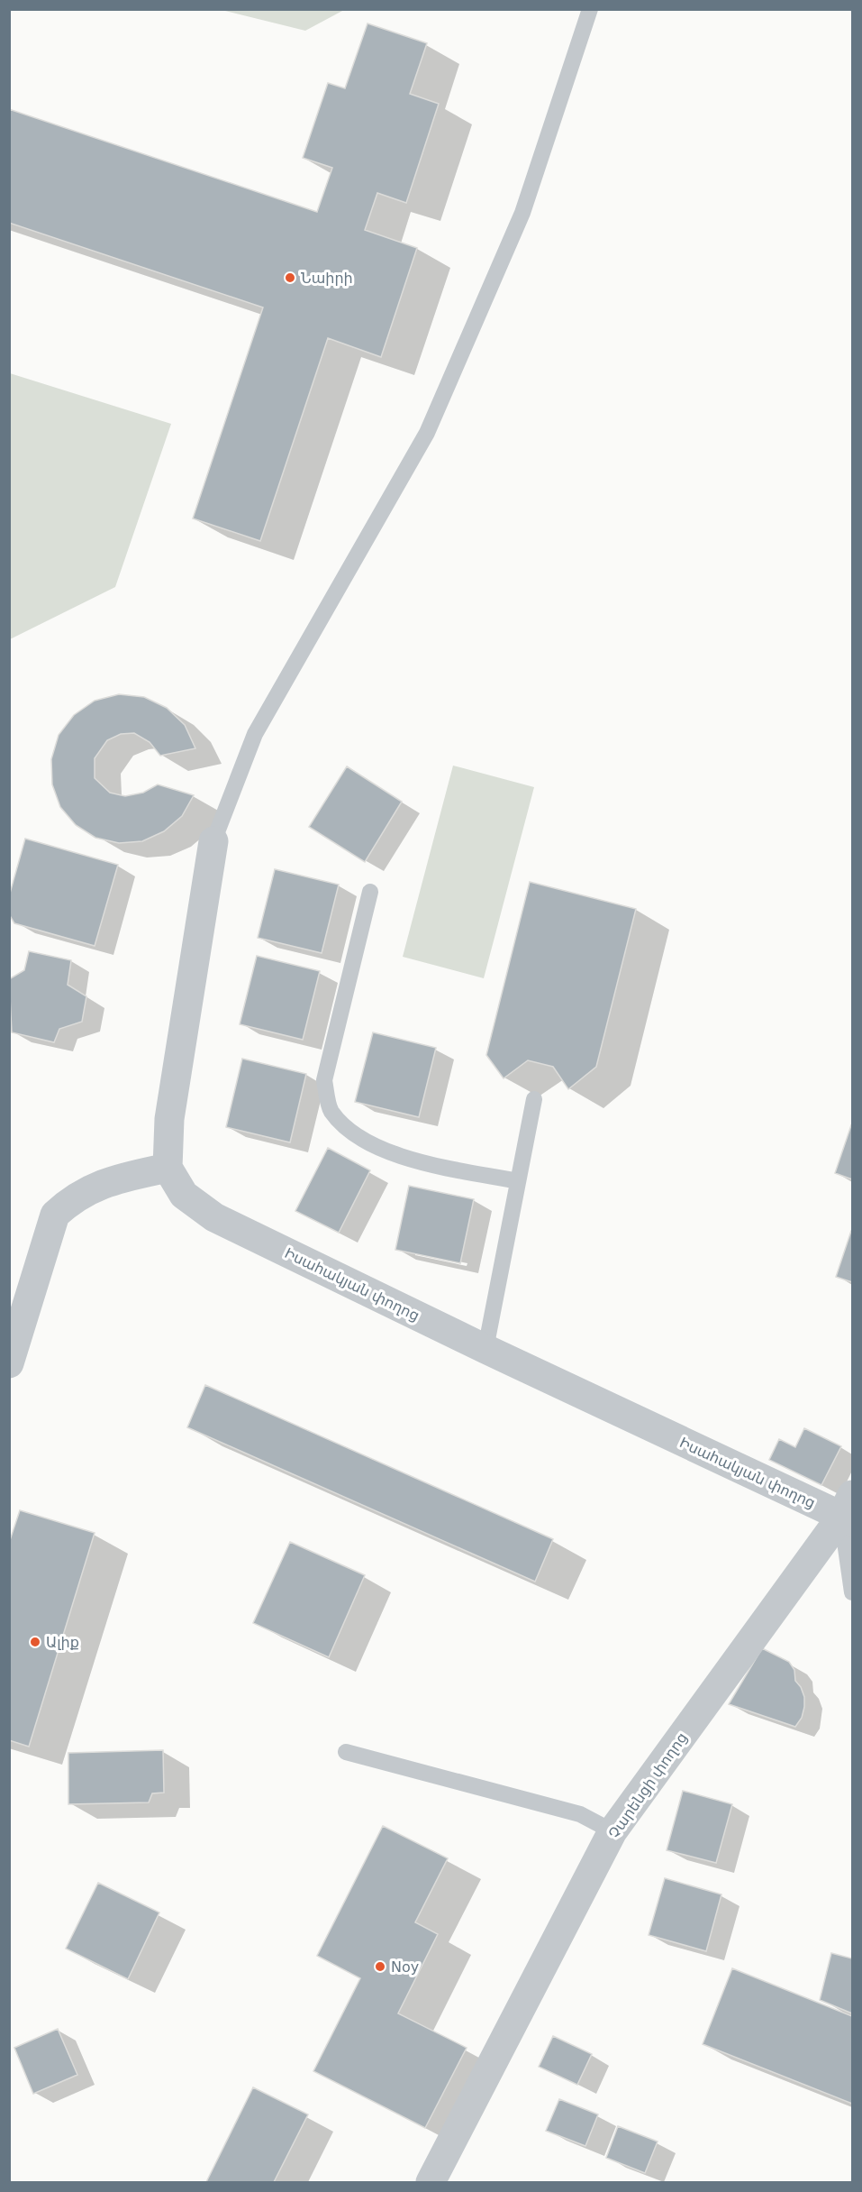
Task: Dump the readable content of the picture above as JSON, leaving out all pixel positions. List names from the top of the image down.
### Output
{
  "streets": {
    "street": ["Իսահակյան փողոց", "Չարենցի փողոց"]
  },
  "crossings": [
    ["Իսահակյան փողոց", "Չարենցի փողոց"]
  ],
  "places": ["Նաիրի", "Ալիք", "Noy"]
}
